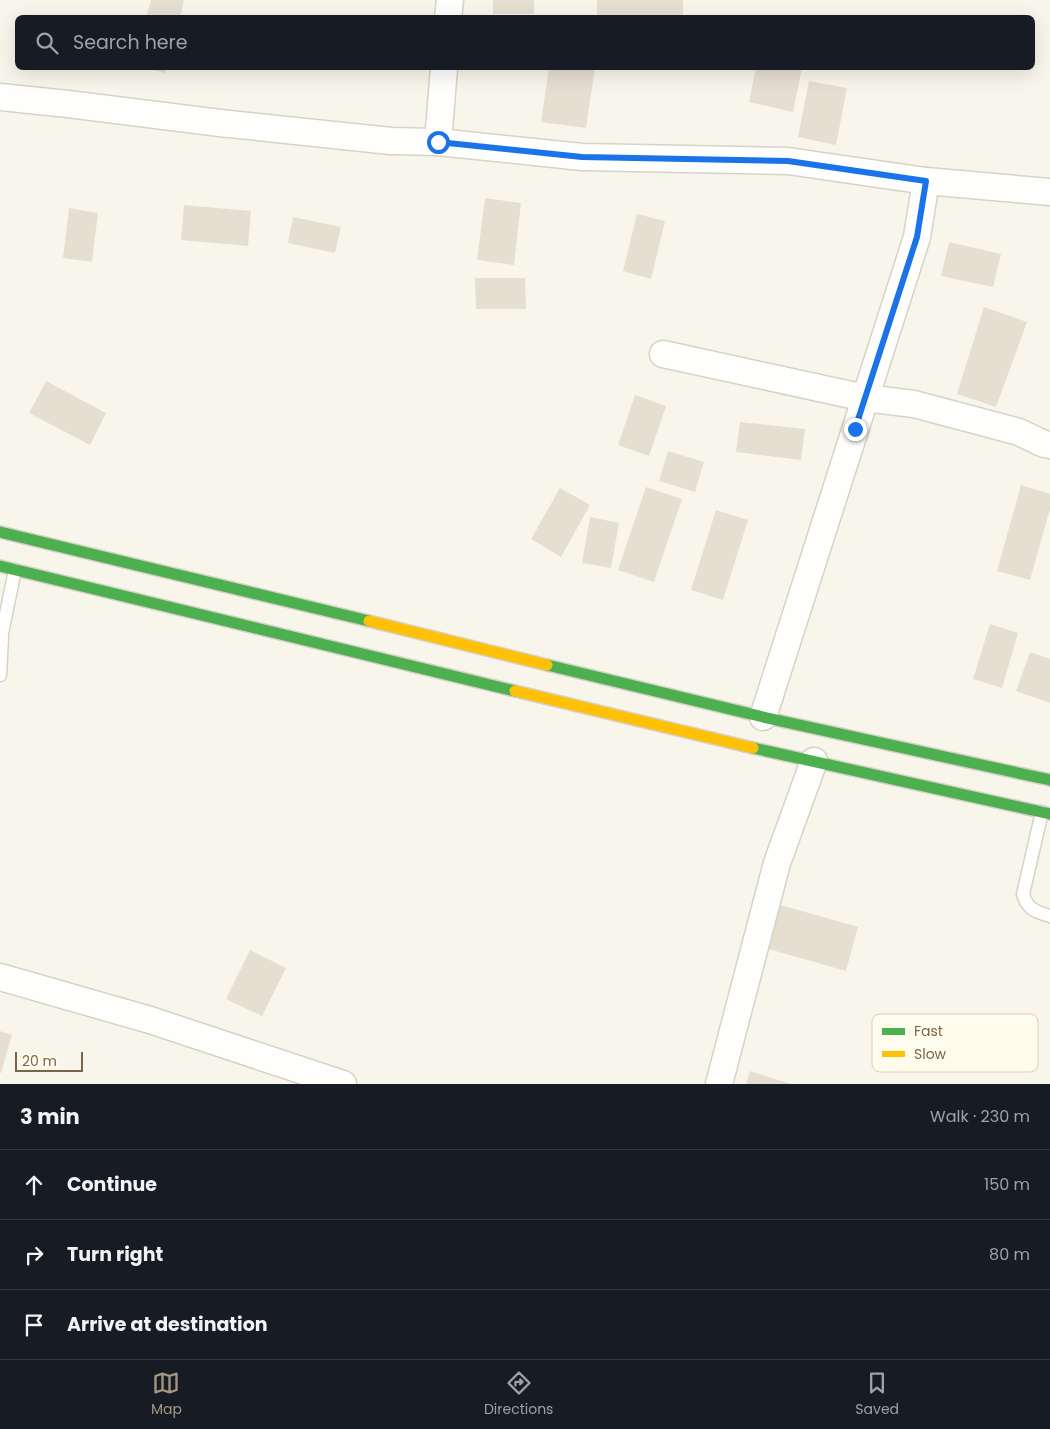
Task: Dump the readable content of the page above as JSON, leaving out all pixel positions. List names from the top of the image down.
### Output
{
  "legend": ["Fast", "Slow"],
  "scale_bar": "20 m",
  "page": {
    "search": "Search here",
    "scale": "20 m",
    "heading": ["3 min", "Walk · 230 m"],
    "list": [
      ["Continue", "150 m"],
      ["Turn right", "80 m"],
      "Arrive at destination"
    ],
    "nav": ["Map", "Directions", "Saved"]
  }
}
